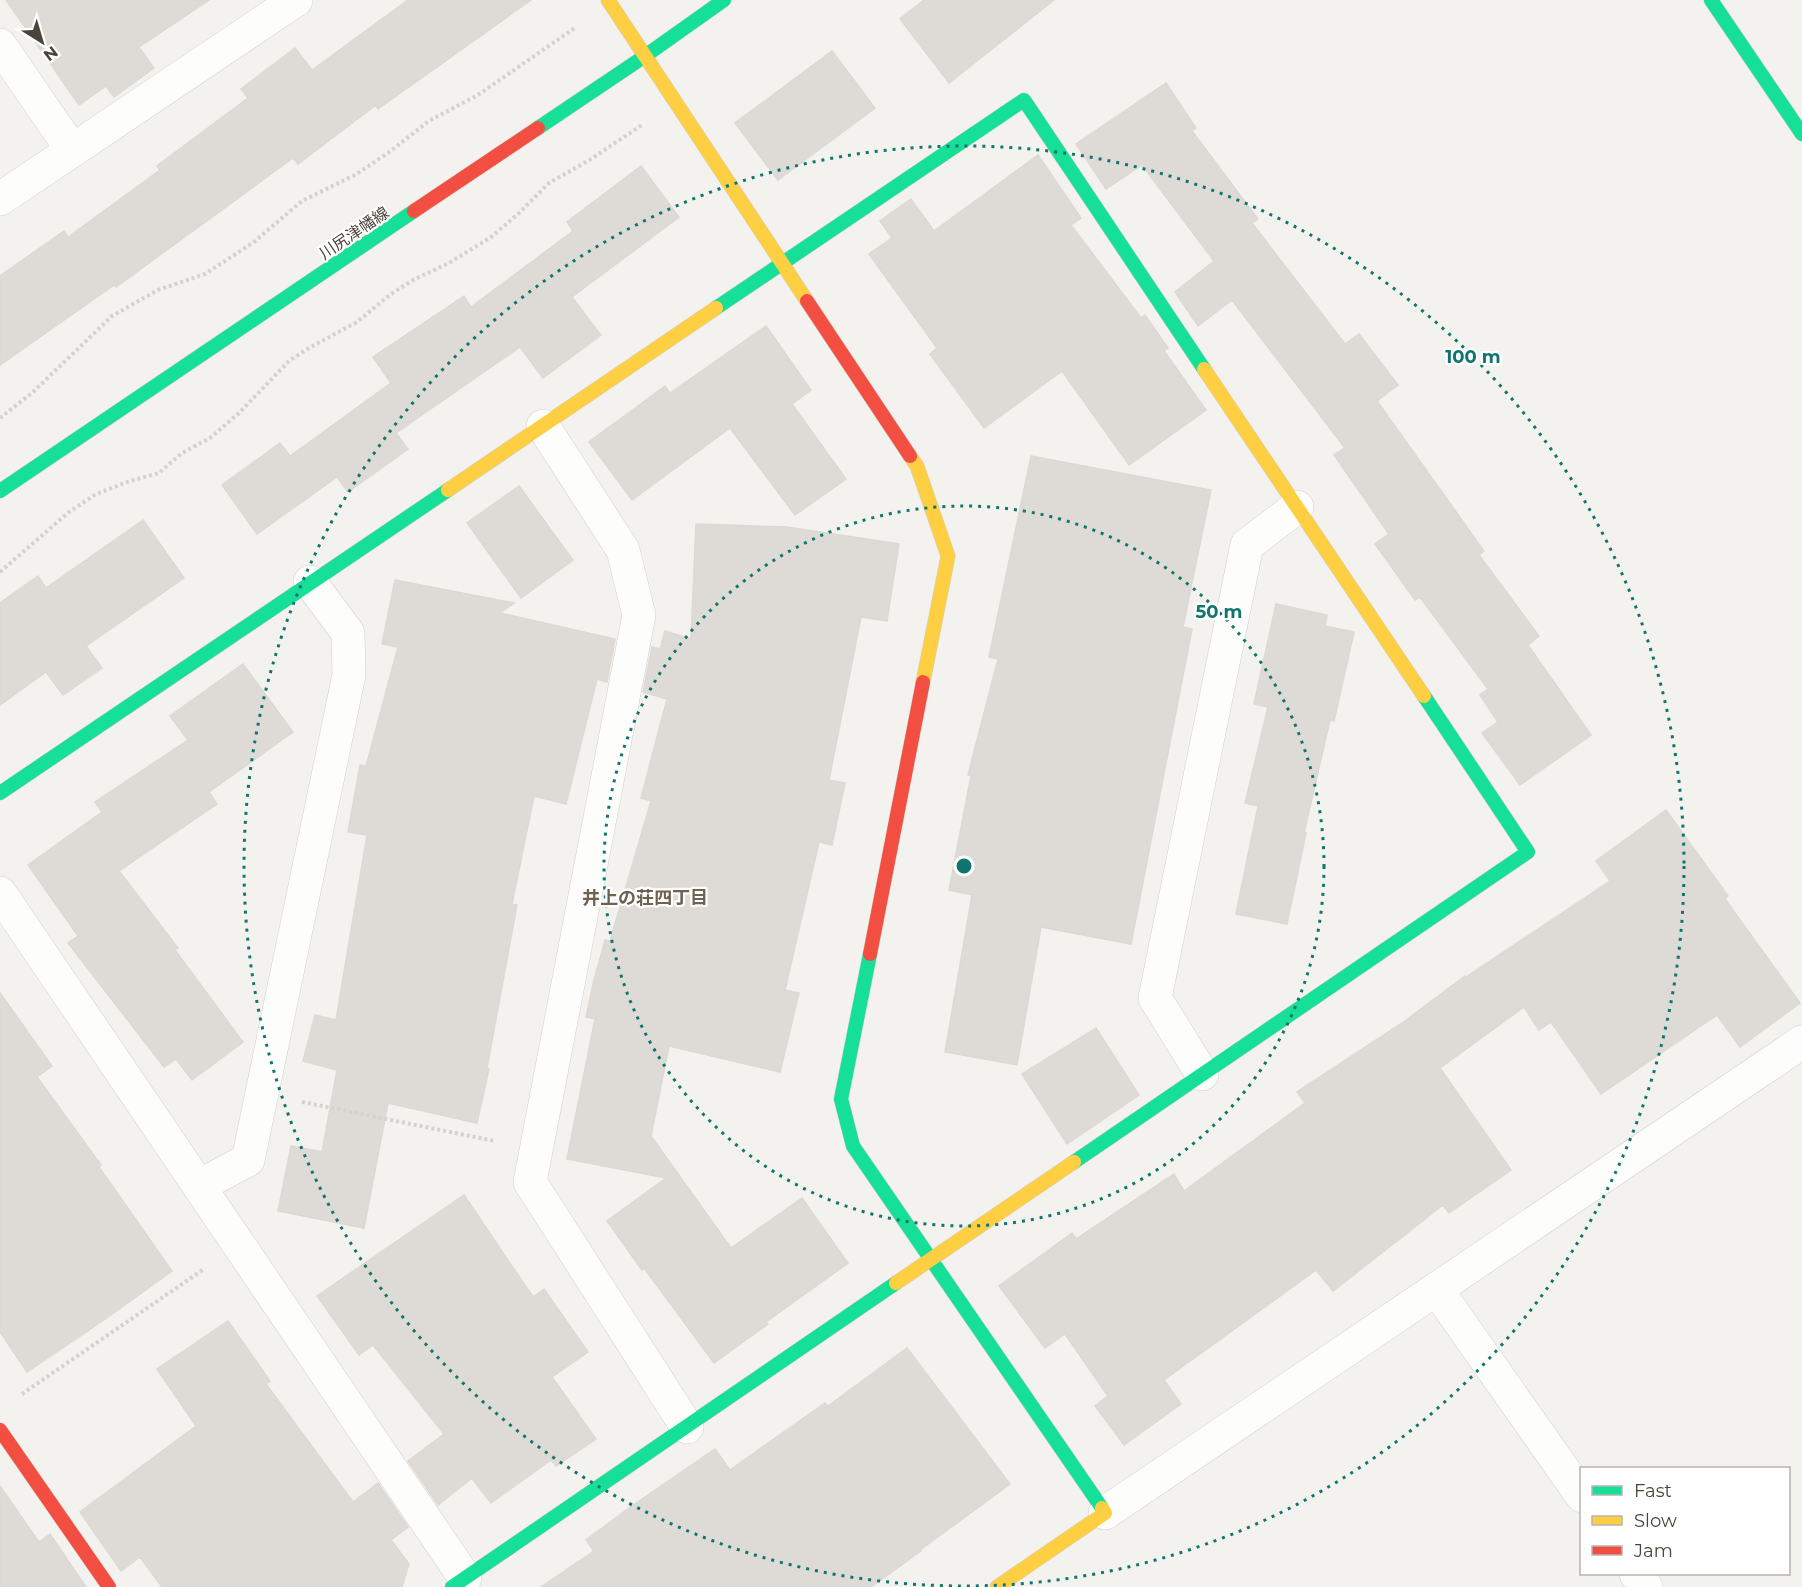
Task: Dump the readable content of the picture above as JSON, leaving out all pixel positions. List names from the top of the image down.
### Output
{
  "streets": {
    "street": ["川尻津幡線"]
  },
  "districts": ["井上の荘四丁目"],
  "legend": ["Fast", "Slow", "Jam"],
  "north": "bottom right",
  "rings": ["100 m", "50 m"]
}
